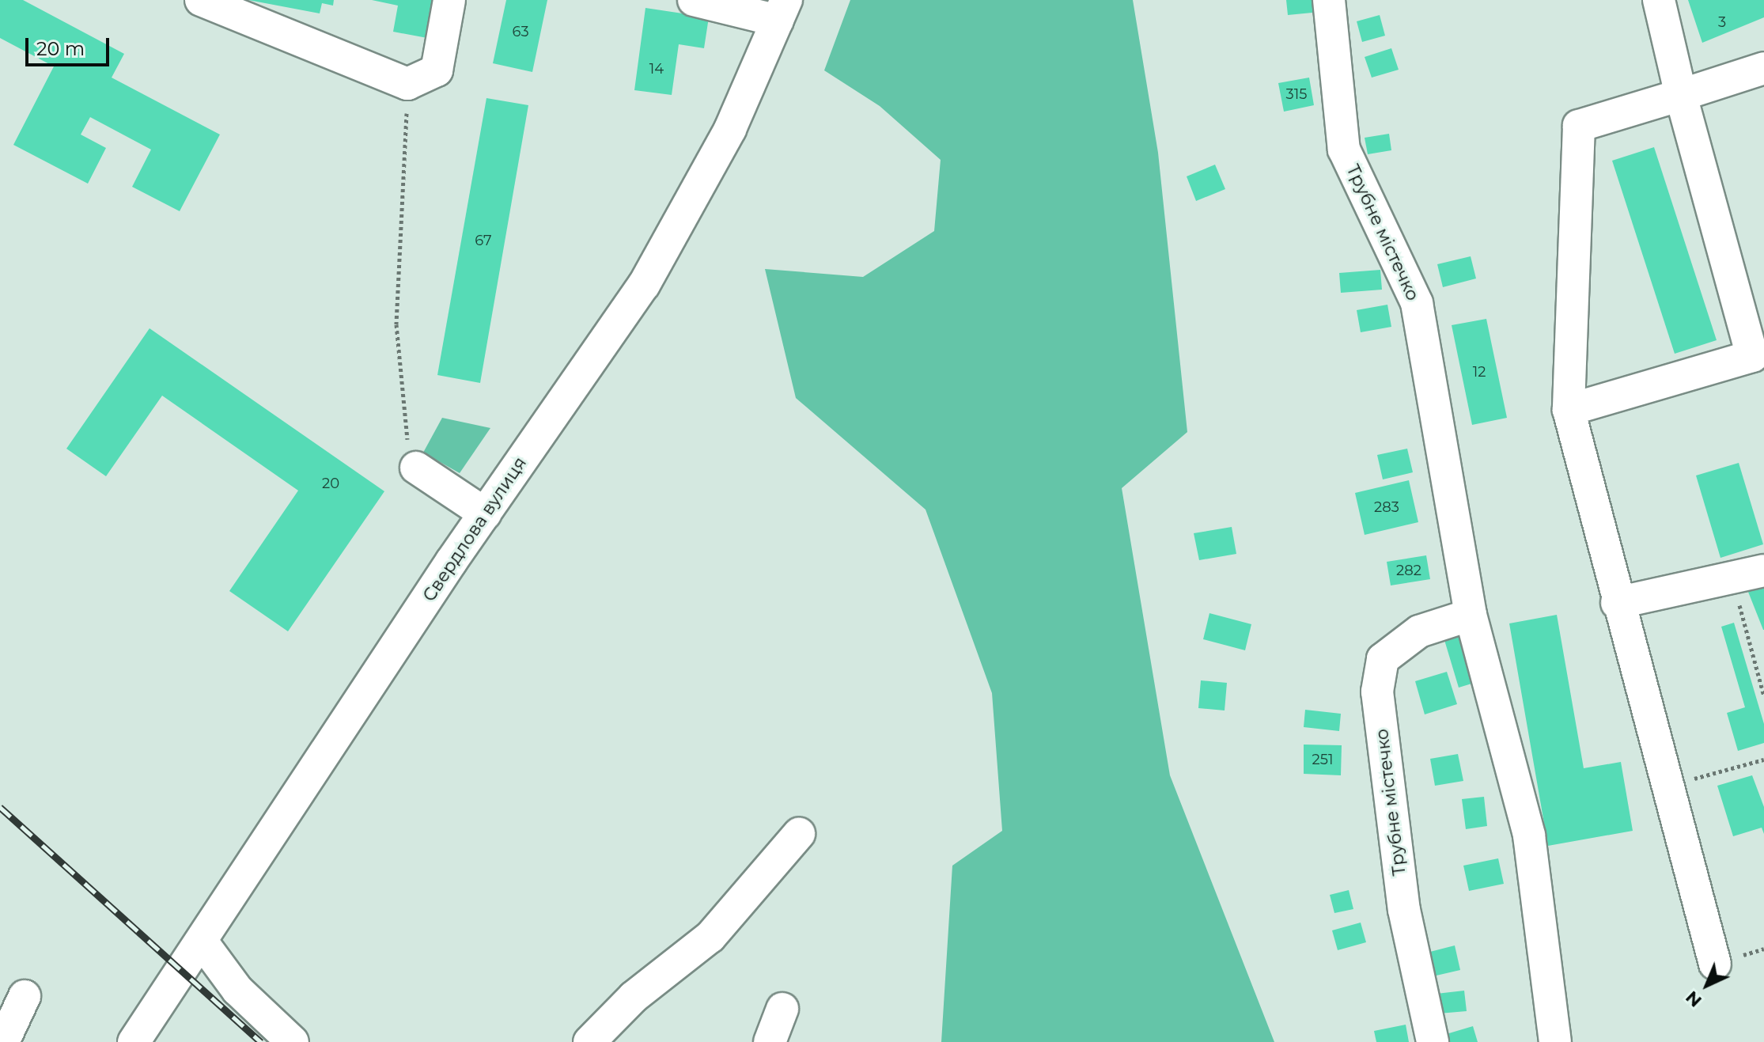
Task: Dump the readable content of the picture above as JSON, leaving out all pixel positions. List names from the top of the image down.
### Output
{
  "streets": {
    "street": ["Трубне містечко", "Свердлова вулиця"]
  },
  "house_numbers": [
    "3",
    "63",
    "14",
    "315",
    "67",
    "12",
    "20",
    "283",
    "282",
    "251"
  ],
  "scale_bar": "20 m",
  "north": "bottom left"
}
